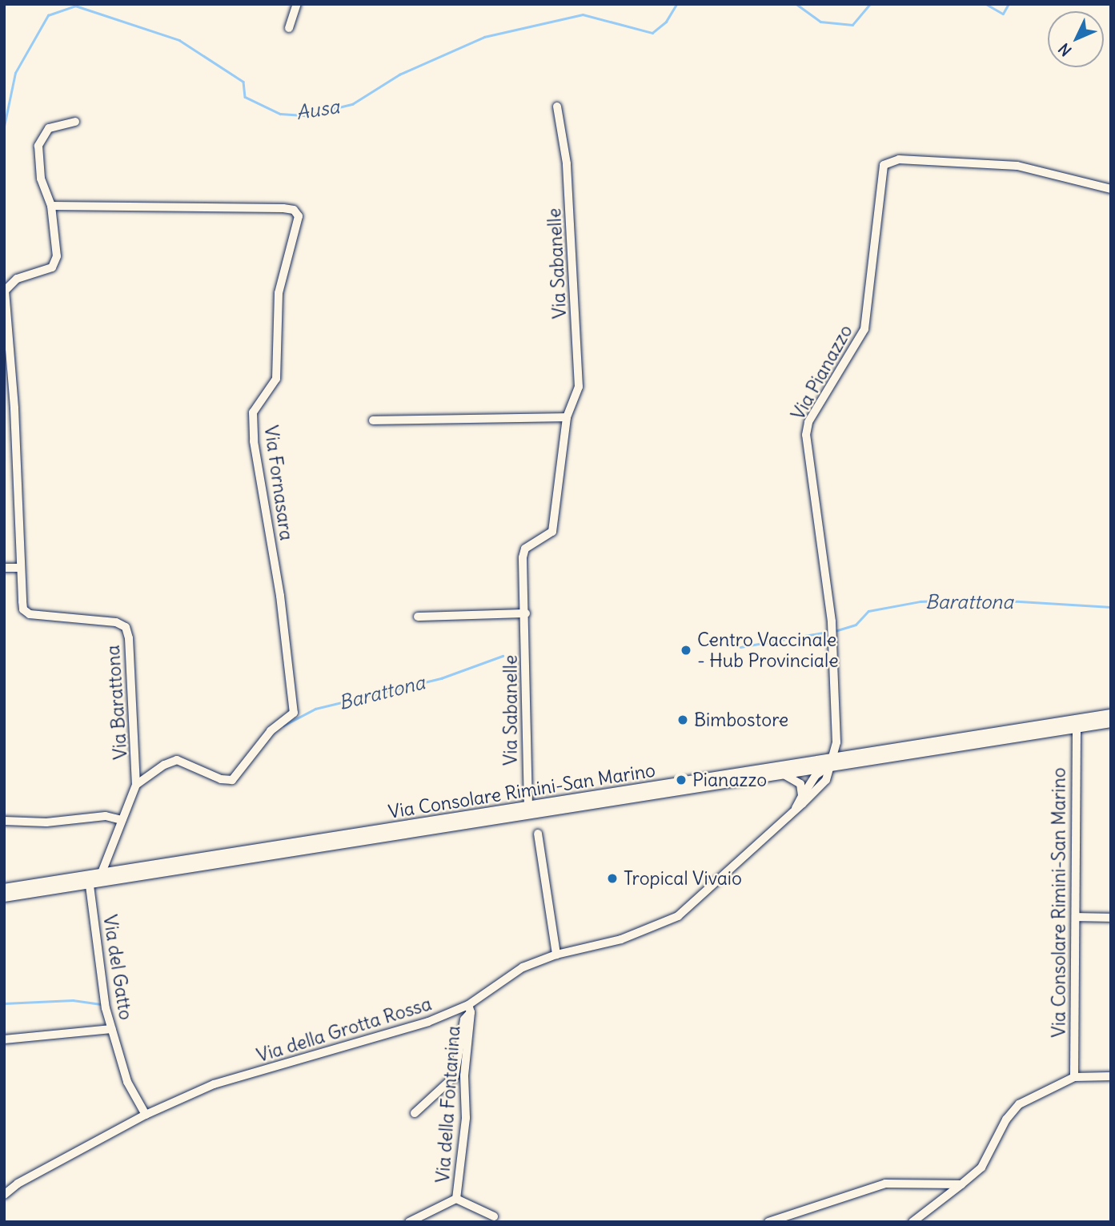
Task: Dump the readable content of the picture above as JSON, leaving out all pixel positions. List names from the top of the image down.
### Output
{
  "streets": {
    "main road": ["Via Consolare Rimini-San Marino"],
    "street": [
      "Via Sabanelle",
      "Via Pianazzo",
      "Via Fornasara",
      "Via Barattona",
      "Via del Gatto",
      "Via della Grotta Rossa",
      "Via della Fontanina"
    ]
  },
  "crossings": [
    ["Via Sabanelle", "Via Consolare Rimini-San Marino"],
    ["Via Pianazzo", "Via Consolare Rimini-San Marino"],
    ["Via Pianazzo", "Via della Grotta Rossa"],
    ["Via Fornasara", "Via Barattona"],
    ["Via Barattona", "Via Consolare Rimini-San Marino"],
    ["Via Consolare Rimini-San Marino", "Via del Gatto"],
    ["Via Consolare Rimini-San Marino", "Via della Grotta Rossa"],
    ["Via del Gatto", "Via della Grotta Rossa"],
    ["Via della Grotta Rossa", "Via della Fontanina"]
  ],
  "water": ["Ausa", "Barattona"],
  "places": [
    "Centro Vaccinale - Hub Provinciale",
    "Bimbostore",
    "Pianazzo",
    "Tropical Vivaio"
  ],
  "north": "bottom left"
}
